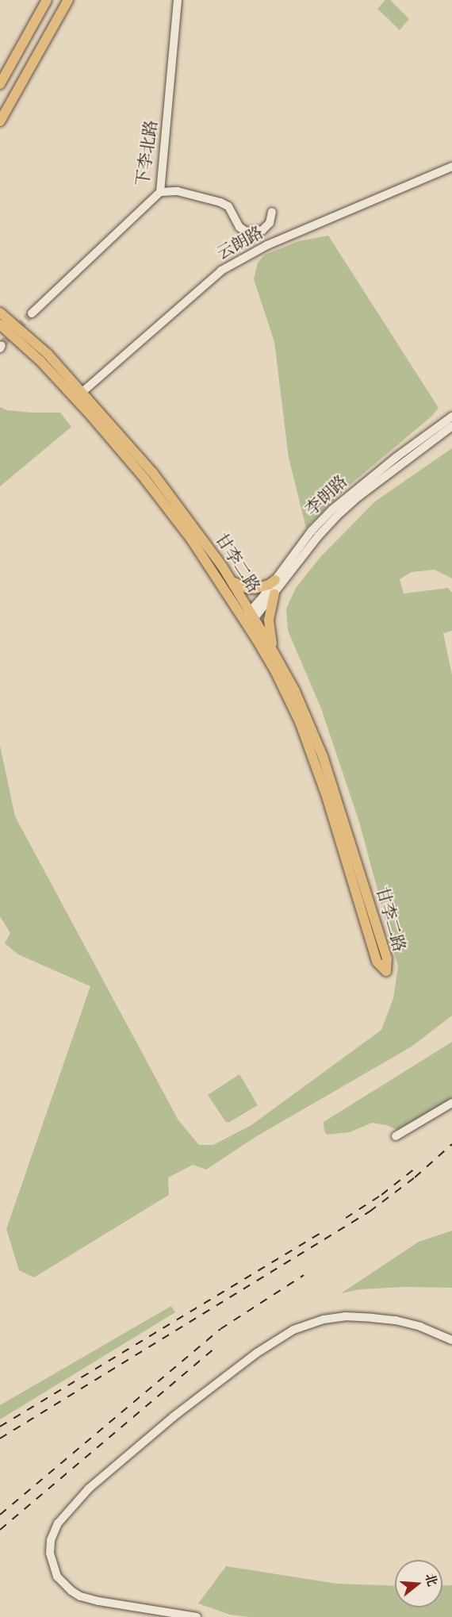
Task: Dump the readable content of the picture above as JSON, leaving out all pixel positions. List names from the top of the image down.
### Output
{
  "streets": {
    "main road": ["甘李二路"],
    "street": ["下李北路", "云朗路", "李朗路"]
  },
  "crossings": [
    ["云朗路", "甘李二路"],
    ["李朗路", "甘李二路"]
  ],
  "north": "right"
}
